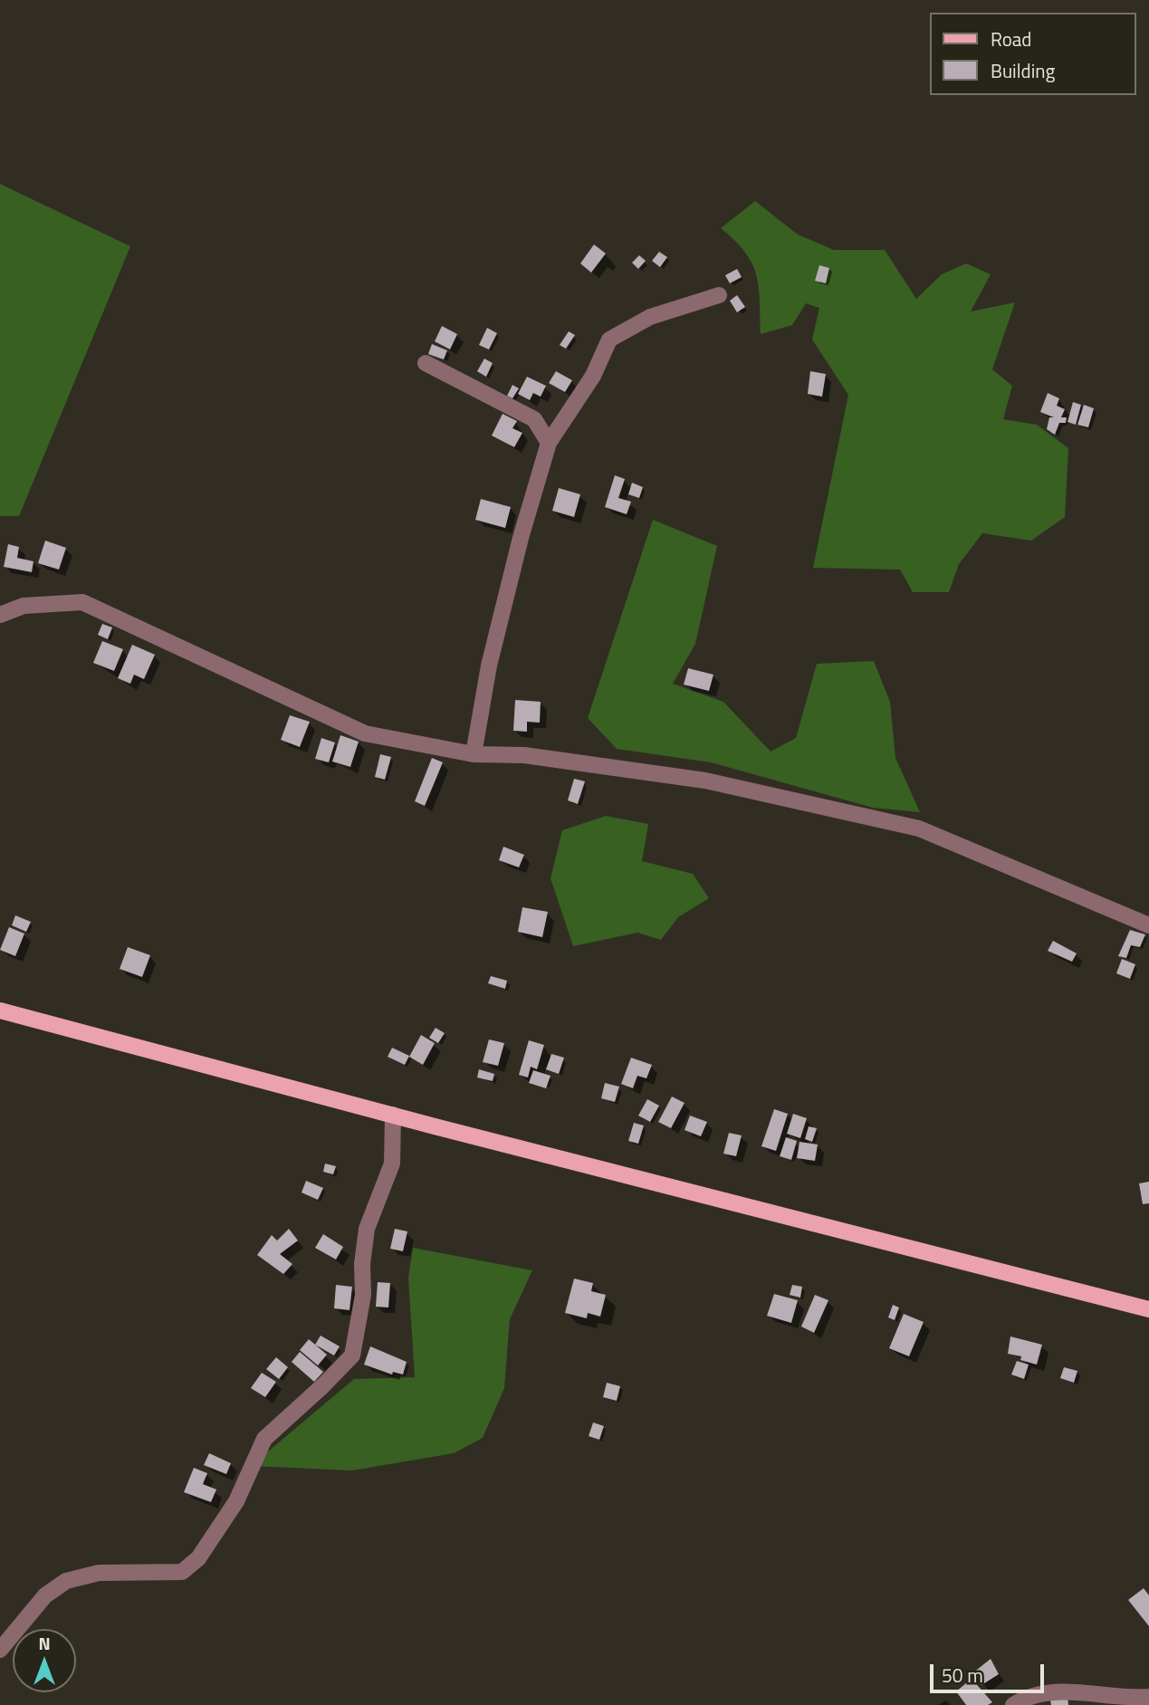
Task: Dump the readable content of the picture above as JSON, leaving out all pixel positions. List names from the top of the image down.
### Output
{
  "legend": ["Road", "Building"],
  "scale_bar": "50 m",
  "north": "top"
}
